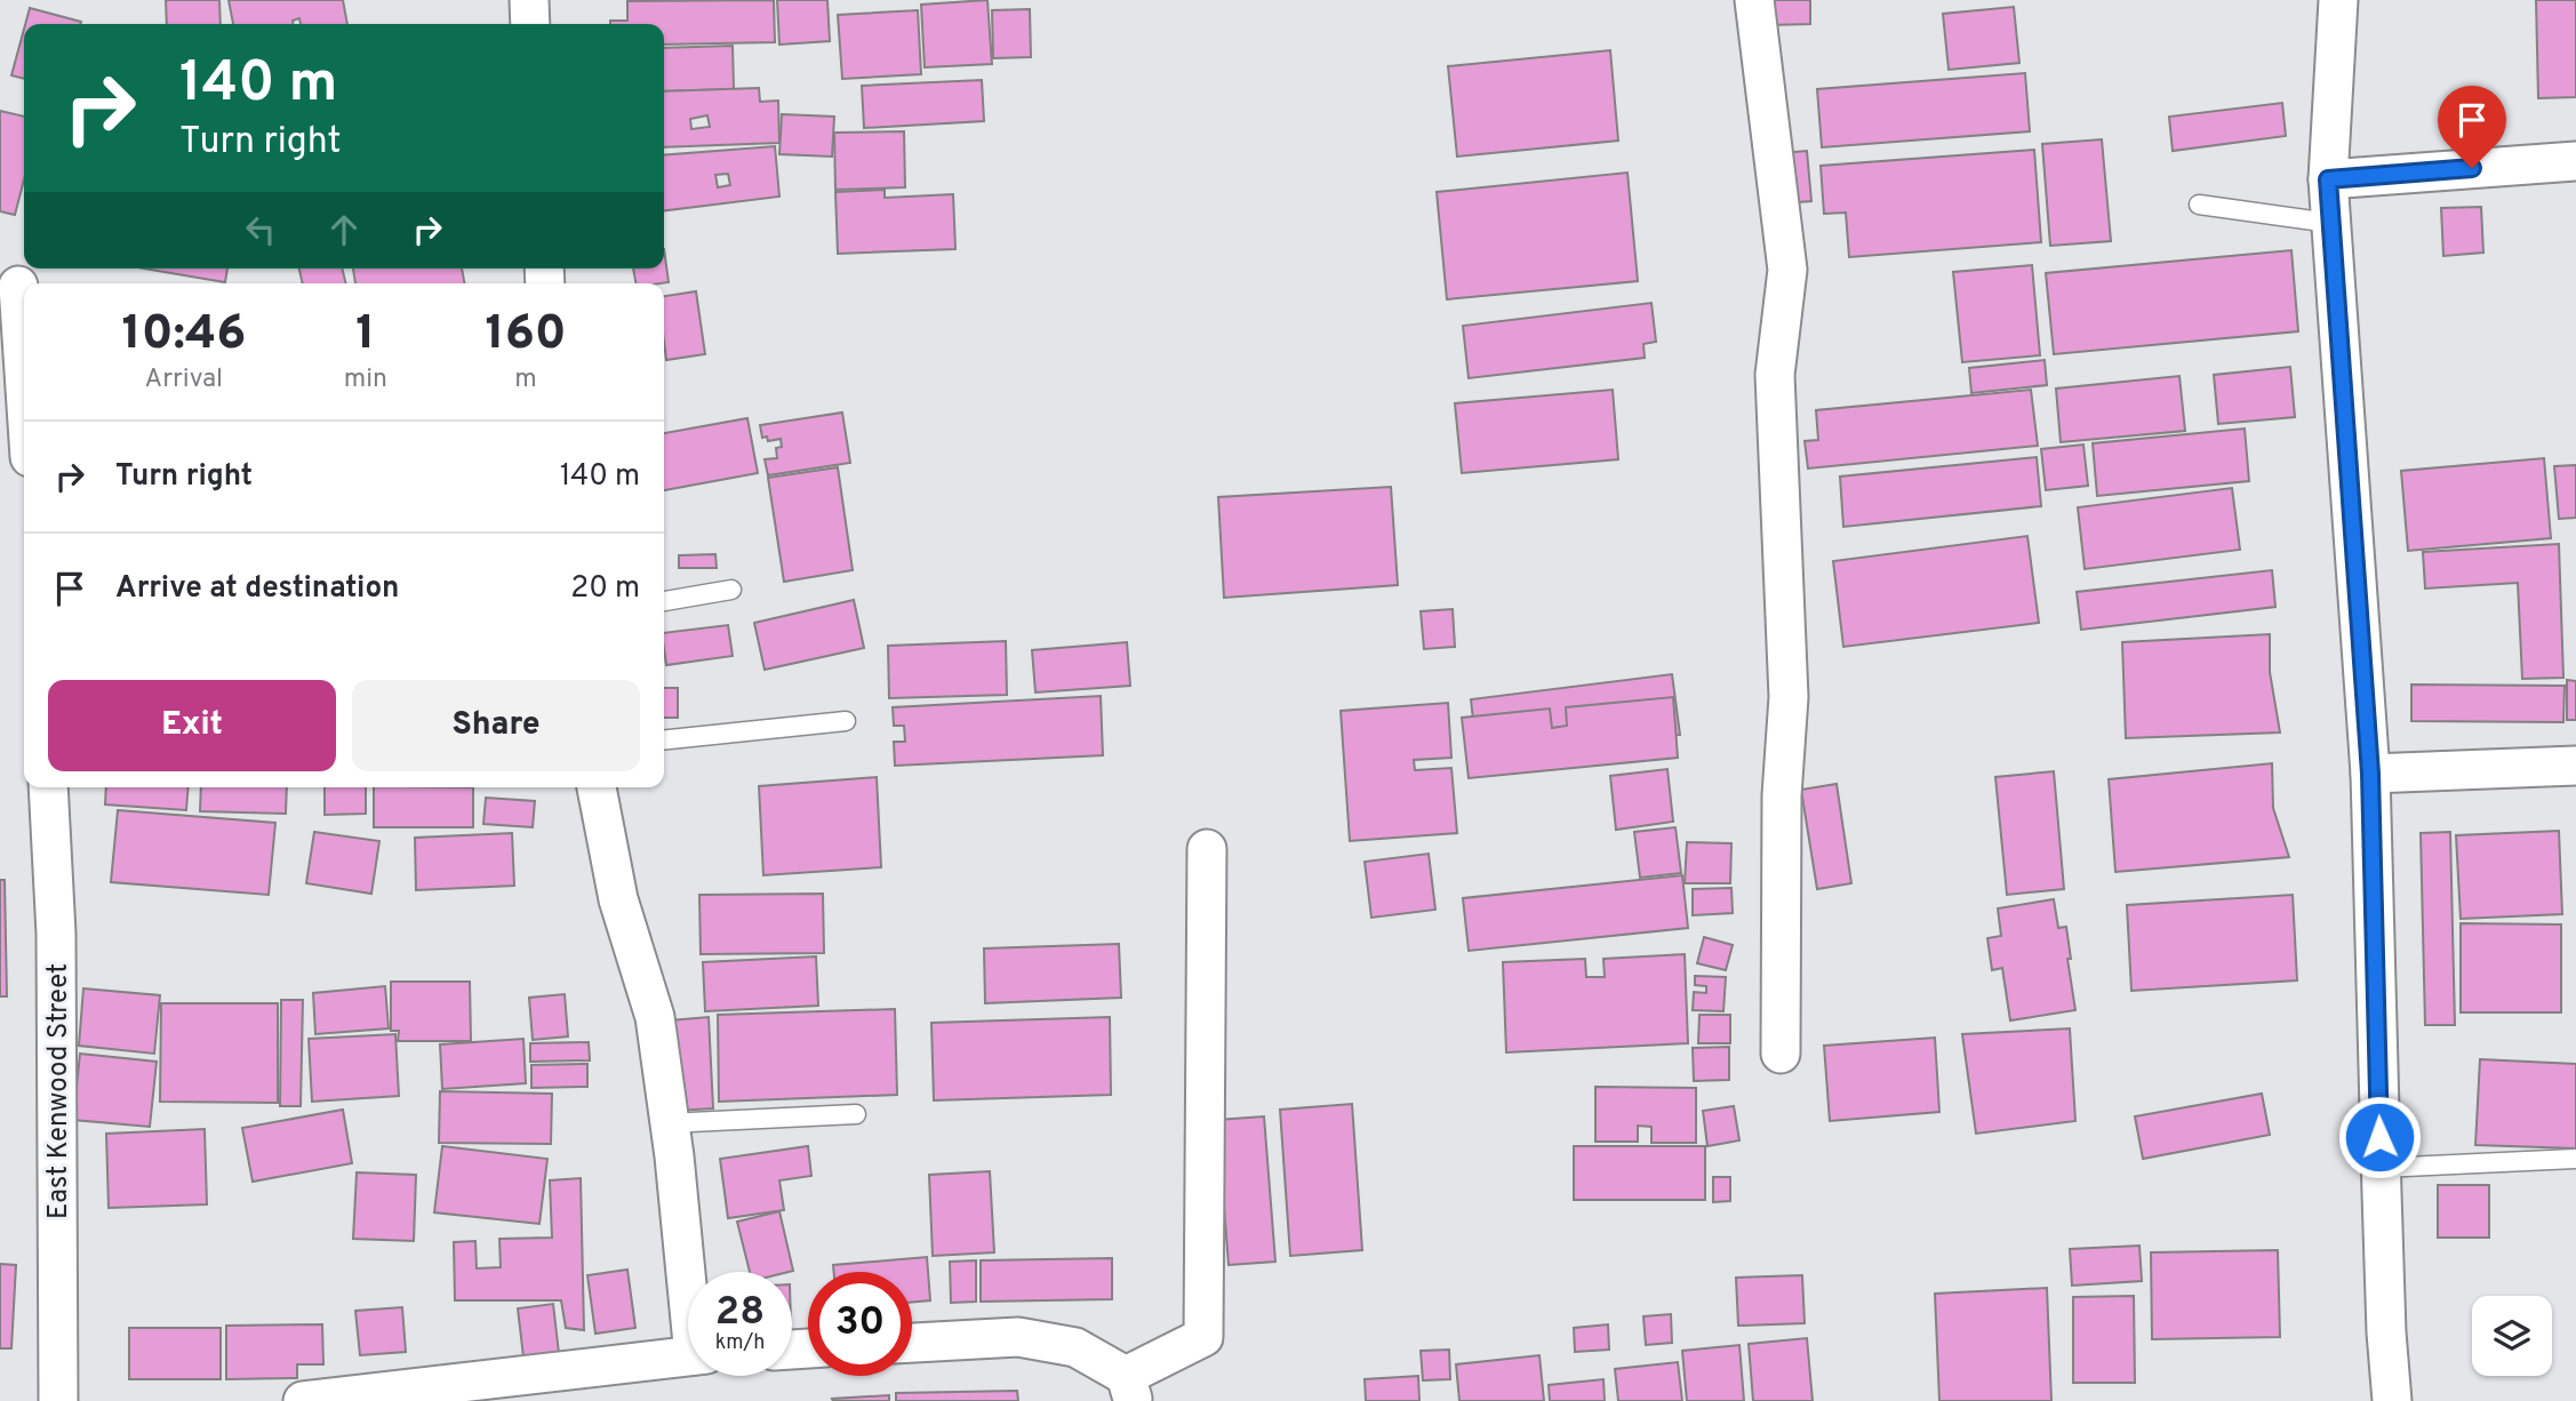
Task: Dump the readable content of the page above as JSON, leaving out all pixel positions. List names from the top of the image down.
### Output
{
  "streets": {
    "street": ["East Kenwood Street"]
  },
  "page": {
    "turn": ["140 m", "Turn right"],
    "eta": [
      "10:46",
      "Arrival",
      "1",
      "min",
      "160",
      "m"
    ],
    "list": [
      {
        "name": "Turn right",
        "value": "140 m"
      },
      {
        "name": "Arrive at destination",
        "value": "20 m"
      }
    ],
    "buttons": ["Exit", "Share"],
    "speed": "28 km/h",
    "limit": "30"
  }
}
